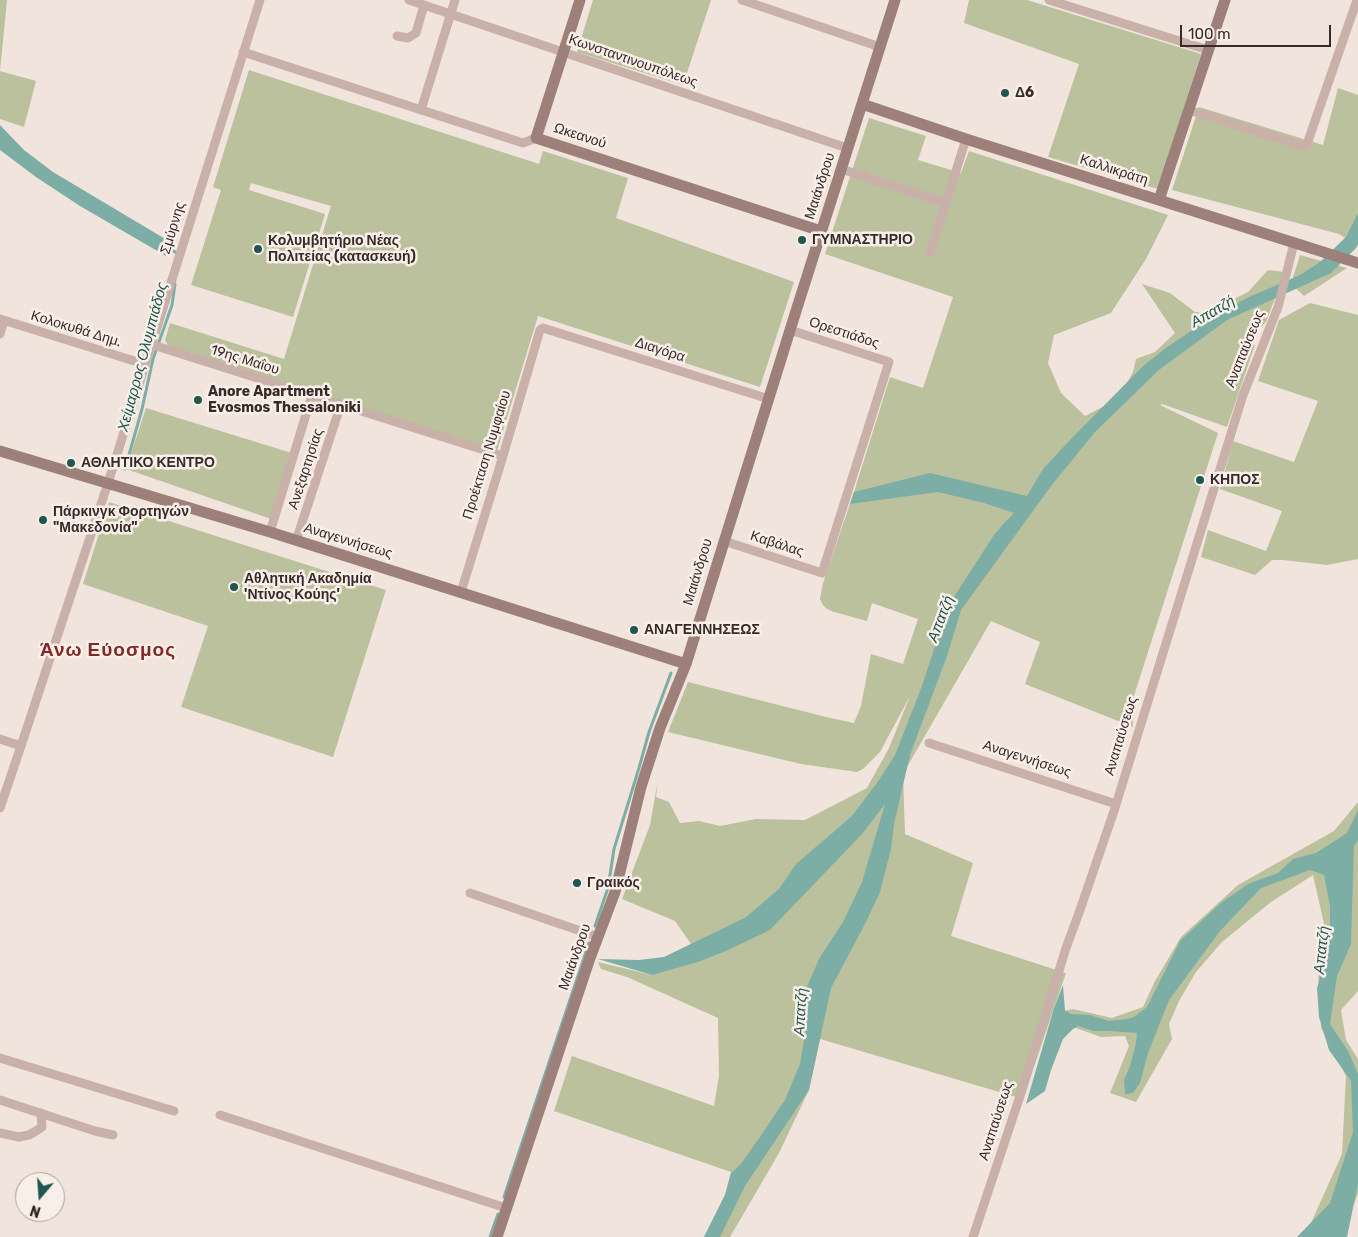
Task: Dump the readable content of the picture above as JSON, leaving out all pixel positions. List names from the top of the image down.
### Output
{
  "streets": {
    "street": [
      "Κωνσταντινουπόλεως",
      "Ωκεανού",
      "Καλλικράτη",
      "Μαιάνδρου",
      "Σμύρνης",
      "Κολοκυθά Δημ.",
      "Ορεστιάδος",
      "Αναπαύσεως",
      "Διαγόρα",
      "19ης Μαΐου",
      "Προέκταση Νυμφαίου",
      "Ανεξαρτησίας",
      "Αναγεννήσεως",
      "Καβάλας"
    ]
  },
  "crossings": [
    ["Κωνσταντινουπόλεως", "Μαιάνδρου"],
    ["Ωκεανού", "Μαιάνδρου"],
    ["Ωκεανού", "Σμύρνης"],
    ["Καλλικράτη", "Μαιάνδρου"],
    ["Καλλικράτη", "Αναπαύσεως"],
    ["Μαιάνδρου", "Ορεστιάδος"],
    ["Μαιάνδρου", "Διαγόρα"],
    ["Μαιάνδρου", "Αναγεννήσεως"],
    ["Μαιάνδρου", "Καβάλας"],
    ["Σμύρνης", "Κολοκυθά Δημ."],
    ["Σμύρνης", "19ης Μαΐου"],
    ["Σμύρνης", "Αναγεννήσεως"],
    ["Ορεστιάδος", "Καβάλας"],
    ["Αναπαύσεως", "Αναγεννήσεως"],
    ["Διαγόρα", "Προέκταση Νυμφαίου"],
    ["19ης Μαΐου", "Προέκταση Νυμφαίου"],
    ["19ης Μαΐου", "Ανεξαρτησίας"],
    ["Προέκταση Νυμφαίου", "Αναγεννήσεως"],
    ["Ανεξαρτησίας", "Αναγεννήσεως"]
  ],
  "districts": ["Άνω Εύοσμος"],
  "water": ["Απατζή", "Χείμαρρος Ολυμπιάδος"],
  "places": [
    "Δ6",
    "ΓΥΜΝΑΣΤΗΡΙΟ",
    "Κολυμβητήριο Νέας Πολιτείας (κατασκευή)",
    "Anore Apartment Evosmos Thessaloniki",
    "ΑΘΛΗΤΙΚΟ ΚΕΝΤΡΟ",
    "ΚΗΠΟΣ",
    "Πάρκινγκ Φορτηγών \"Μακεδονία\"",
    "Αθλητική Ακαδημία 'Ντίνος Κούης'",
    "ΑΝΑΓΕΝΝΗΣΕΩΣ",
    "Γραικός"
  ],
  "scale_bar": "100 m",
  "north": "bottom"
}
